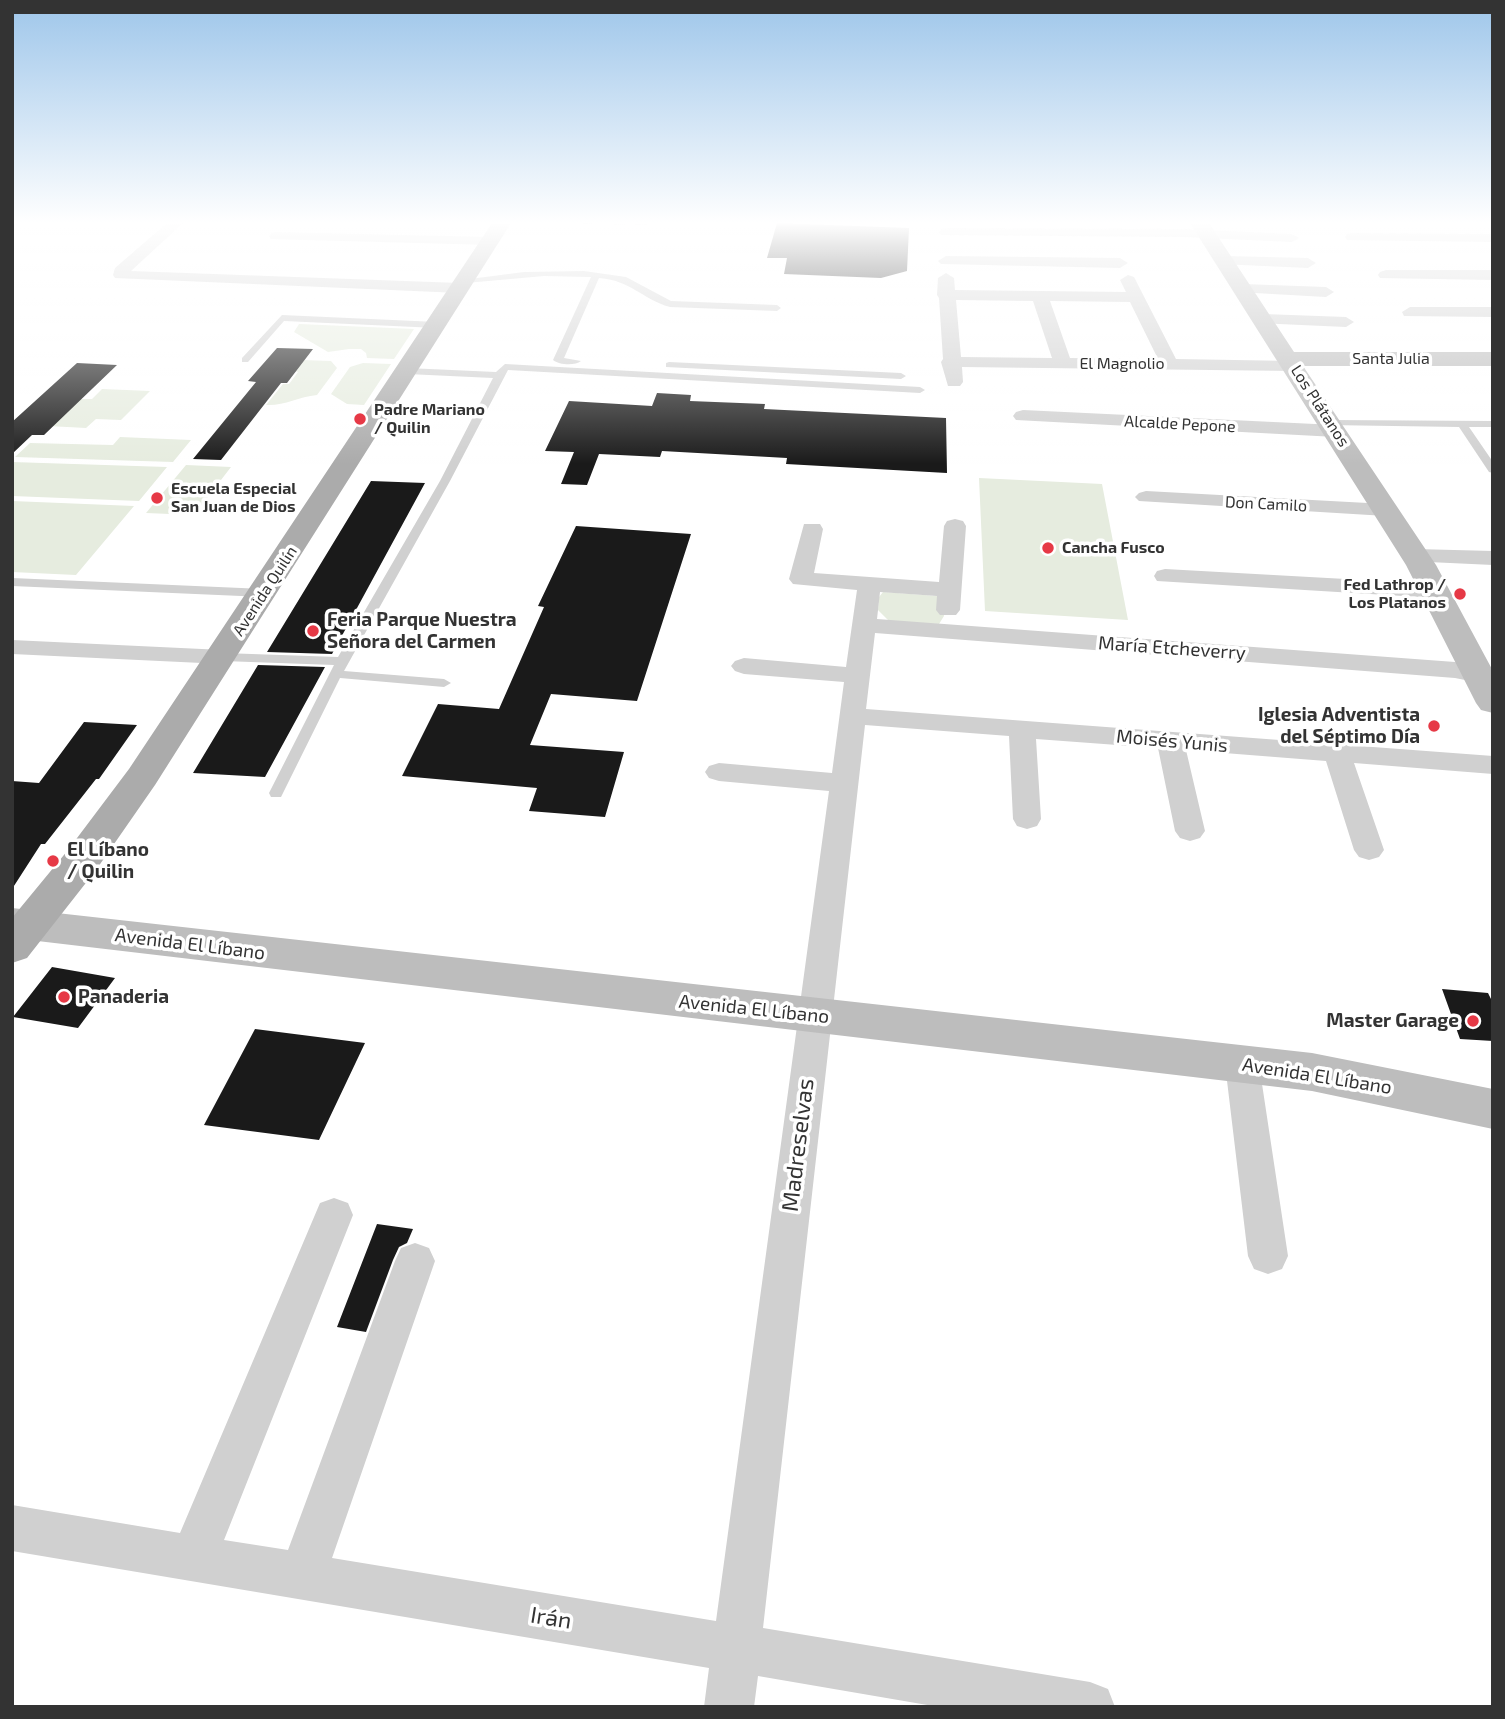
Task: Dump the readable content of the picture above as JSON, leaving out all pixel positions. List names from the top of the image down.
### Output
{
  "streets": {
    "main road": ["Avenida Quilín"],
    "street": [
      "Santa Julia",
      "El Magnolio",
      "Los Plátanos",
      "Alcalde Pepone",
      "Don Camilo",
      "María Etcheverry",
      "Moisés Yunis",
      "Avenida El Líbano",
      "Madreselvas",
      "Irán"
    ]
  },
  "crossings": [
    ["Santa Julia", "El Magnolio"],
    ["Santa Julia", "Los Plátanos"],
    ["El Magnolio", "Los Plátanos"],
    ["Los Plátanos", "Alcalde Pepone"],
    ["Los Plátanos", "Don Camilo"],
    ["Los Plátanos", "María Etcheverry"],
    ["Avenida Quilín", "Avenida El Líbano"],
    ["María Etcheverry", "Madreselvas"],
    ["Moisés Yunis", "Madreselvas"],
    ["Avenida El Líbano", "Madreselvas"],
    ["Madreselvas", "Irán"]
  ],
  "places": [
    "Padre Mariano / Quilin",
    "Escuela Especial San Juan de Dios",
    "Cancha Fusco",
    "Fed Lathrop / Los Platanos",
    "Feria Parque Nuestra Señora del Carmen",
    "Iglesia Adventista del Séptimo Día",
    "El Líbano / Quilin",
    "Panaderia",
    "Master Garage"
  ]
}
